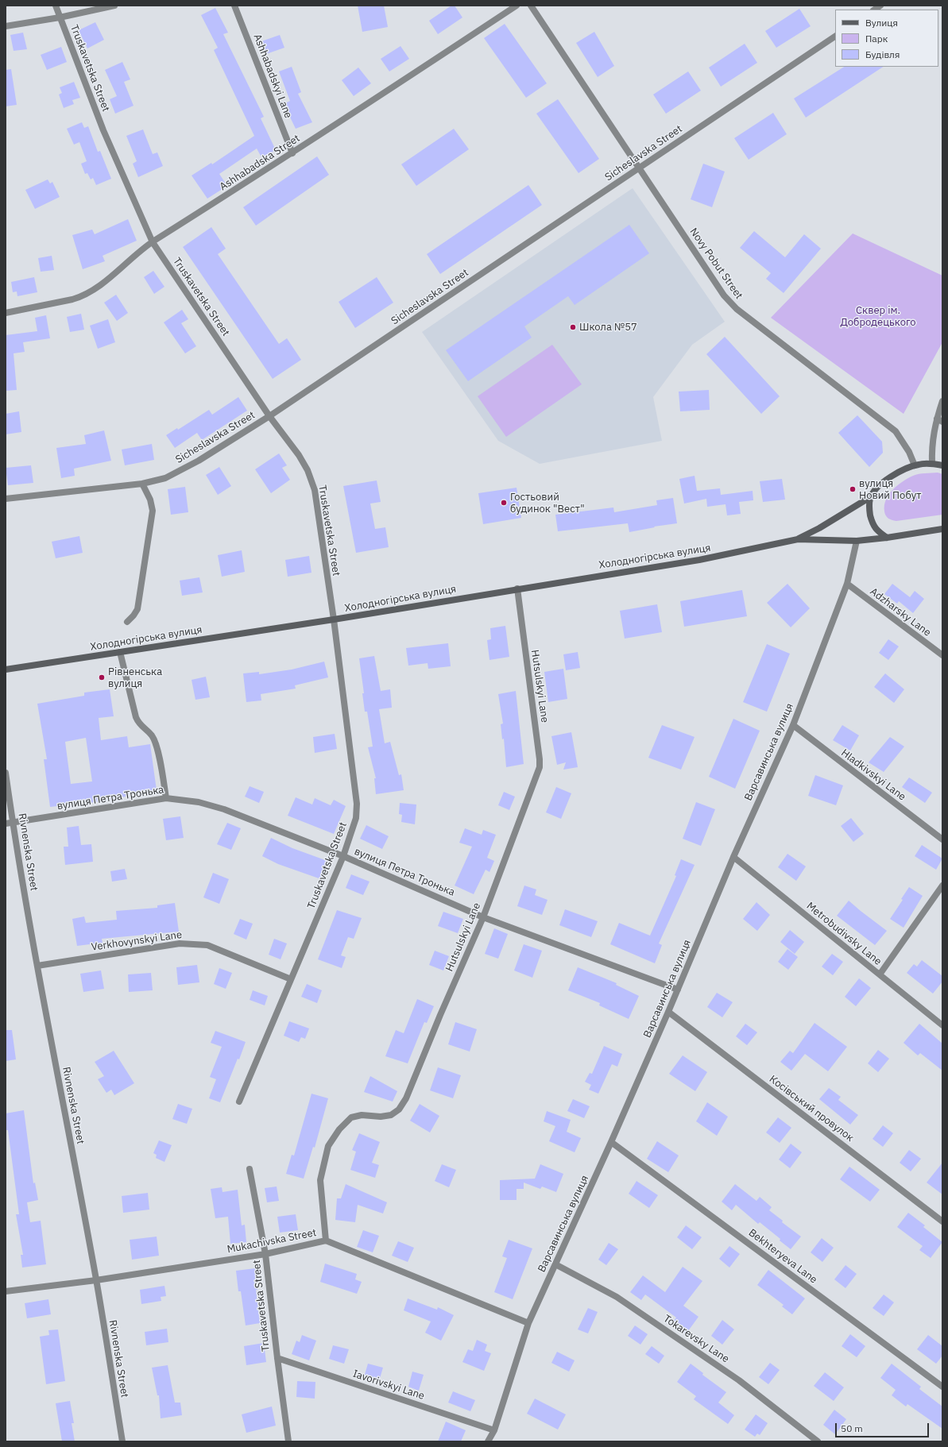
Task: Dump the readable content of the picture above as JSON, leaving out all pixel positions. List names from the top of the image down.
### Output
{
  "streets": {
    "main road": ["Холодногірська вулиця"],
    "street": [
      "Truskavetska Street",
      "Ashhabadskyi Lane",
      "Sicheslavska Street",
      "Ashhabadska Street",
      "Novy Pobut Street",
      "Adzharsky Lane",
      "Hutsulskyi Lane",
      "Варсавинська вулиця",
      "Hladkivskyi Lane",
      "вулиця Петра Тронька",
      "Rivnenska Street",
      "Metrobudivsky Lane",
      "Verkhovynskyi Lane",
      "Косівський провулок",
      "Mukachivska Street",
      "Bekhteryeva Lane",
      "Tokarevsky Lane",
      "Iavorivskyi Lane"
    ]
  },
  "crossings": [
    ["Truskavetska Street", "Sicheslavska Street"],
    ["Truskavetska Street", "Ashhabadska Street"],
    ["Truskavetska Street", "Холодногірська вулиця"],
    ["Truskavetska Street", "вулиця Петра Тронька"],
    ["Truskavetska Street", "Verkhovynskyi Lane"],
    ["Truskavetska Street", "Mukachivska Street"],
    ["Truskavetska Street", "Iavorivskyi Lane"],
    ["Ashhabadskyi Lane", "Ashhabadska Street"],
    ["Sicheslavska Street", "Novy Pobut Street"],
    ["Холодногірська вулиця", "Hutsulskyi Lane"],
    ["Холодногірська вулиця", "Варсавинська вулиця"],
    ["Adzharsky Lane", "Варсавинська вулиця"],
    ["Hutsulskyi Lane", "вулиця Петра Тронька"],
    ["Hutsulskyi Lane", "Mukachivska Street"],
    ["Варсавинська вулиця", "Hladkivskyi Lane"],
    ["Варсавинська вулиця", "вулиця Петра Тронька"],
    ["Варсавинська вулиця", "Metrobudivsky Lane"],
    ["Варсавинська вулиця", "Косівський провулок"],
    ["Варсавинська вулиця", "Mukachivska Street"],
    ["Варсавинська вулиця", "Bekhteryeva Lane"],
    ["Варсавинська вулиця", "Tokarevsky Lane"],
    ["Варсавинська вулиця", "Iavorivskyi Lane"],
    ["вулиця Петра Тронька", "Rivnenska Street"],
    ["Rivnenska Street", "Verkhovynskyi Lane"],
    ["Rivnenska Street", "Mukachivska Street"]
  ],
  "parks": ["Сквер ім. Добродецького"],
  "places": [
    "Школа №57",
    "вулиця Новий Побут",
    "Гостьовий будинок \"Вест\"",
    "Рівненська вулиця"
  ],
  "legend": ["Вулиця", "Парк", "Будівля"],
  "scale_bar": "50 m"
}
